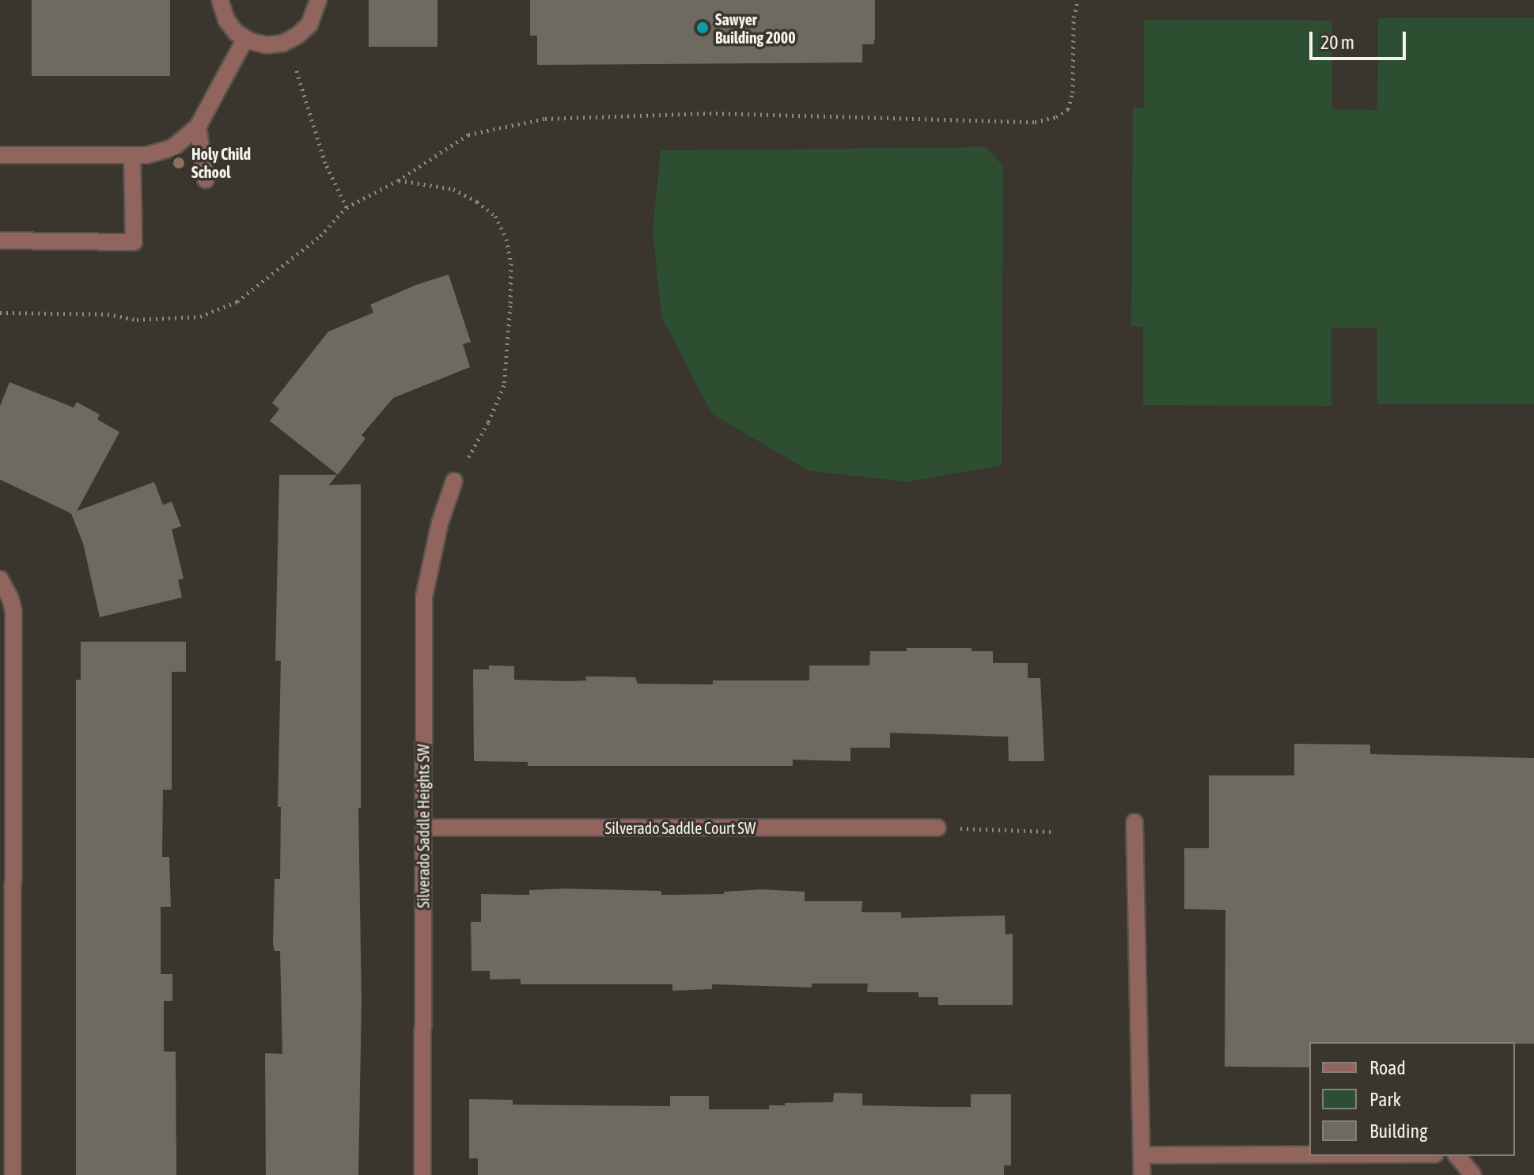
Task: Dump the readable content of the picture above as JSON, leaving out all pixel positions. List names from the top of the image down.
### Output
{
  "streets": {
    "street": ["Silverado Saddle Heights SW", "Silverado Saddle Court SW"]
  },
  "crossings": [
    ["Silverado Saddle Heights SW", "Silverado Saddle Court SW"]
  ],
  "places": ["Sawyer Building 2000", "Holy Child School"],
  "legend": ["Road", "Park", "Building"],
  "scale_bar": "20 m"
}
